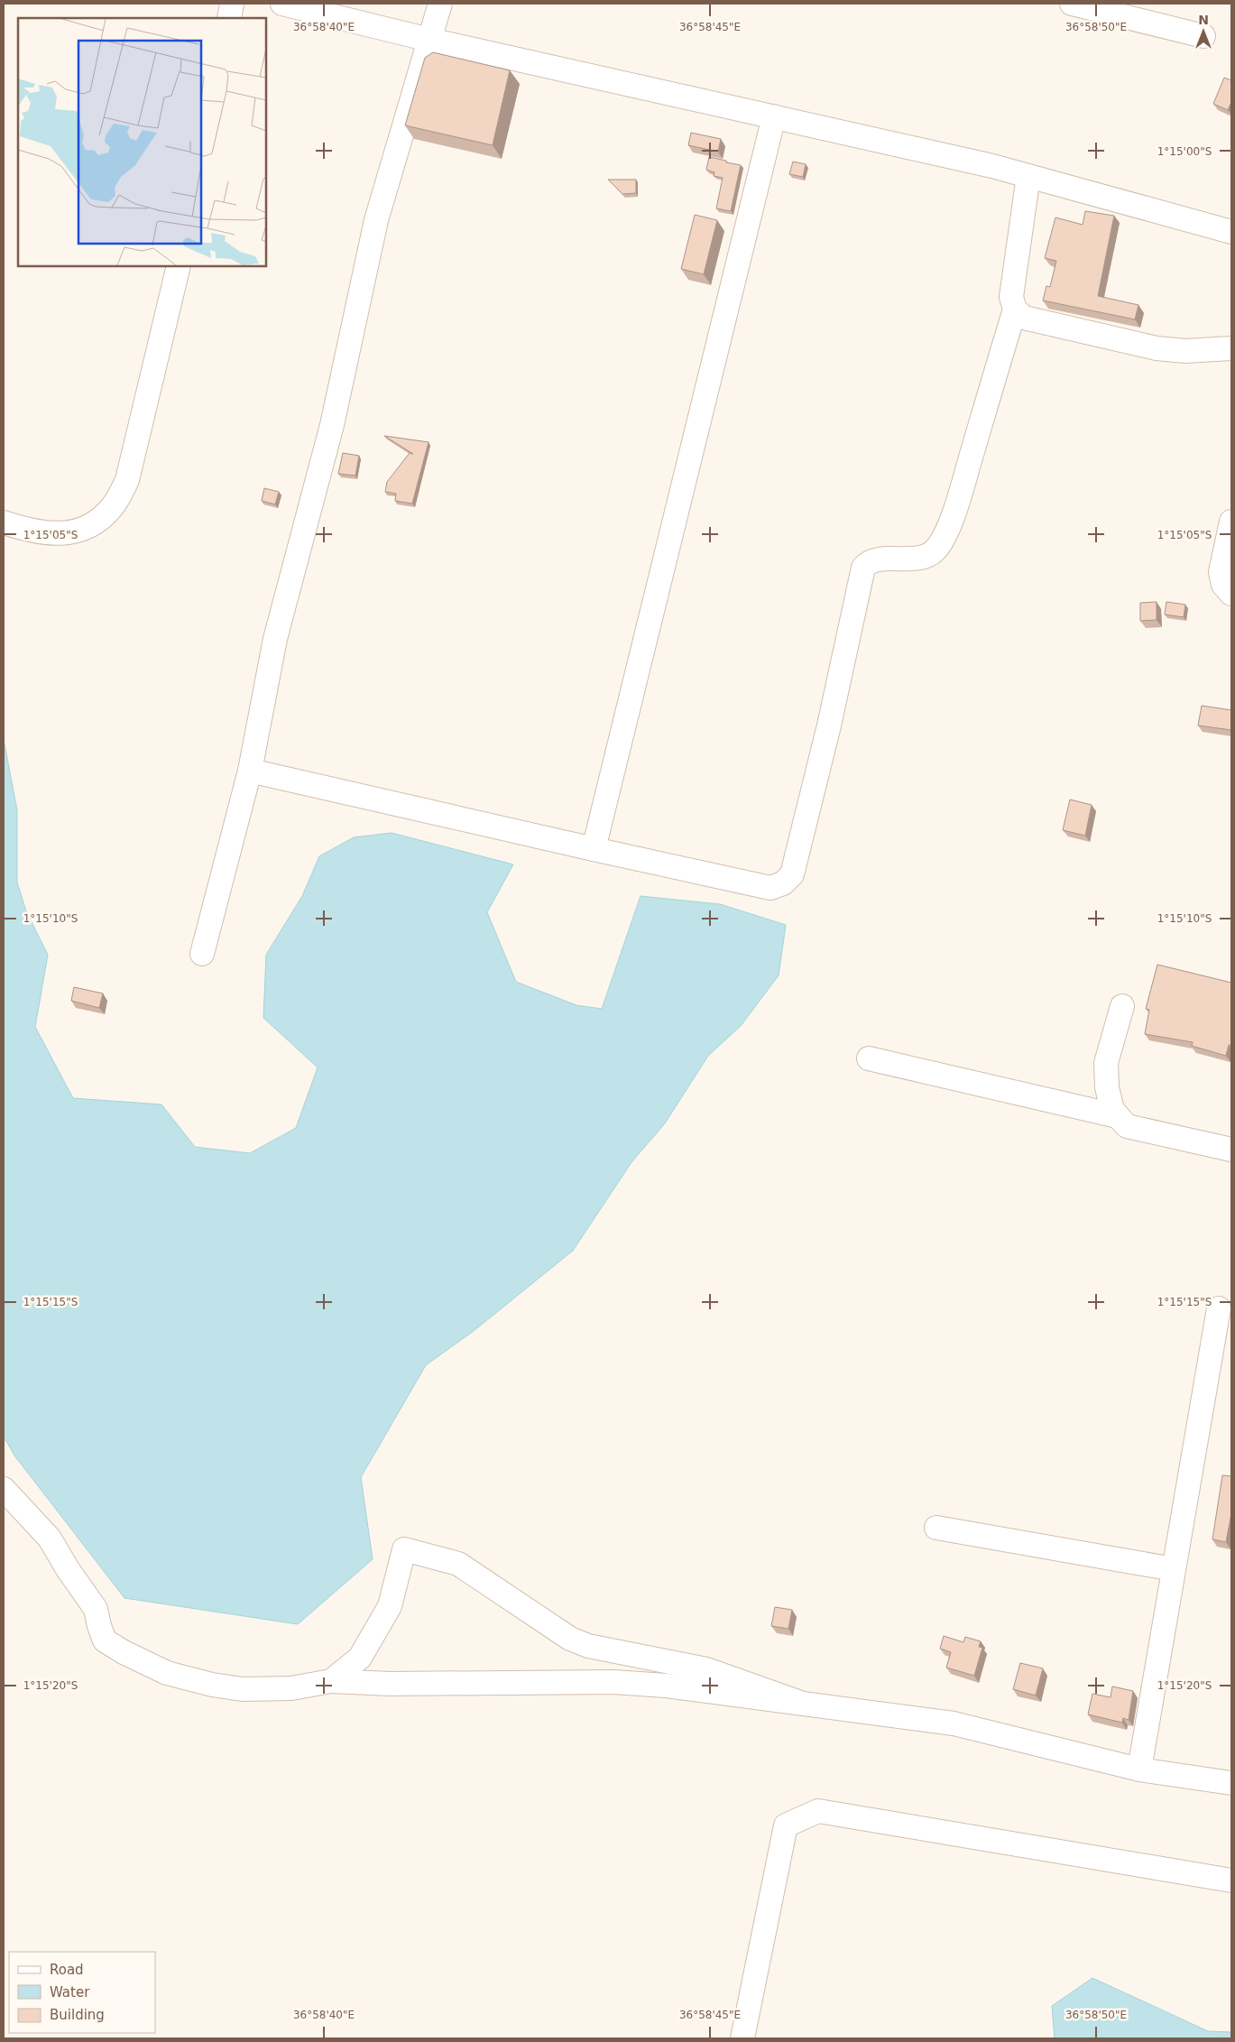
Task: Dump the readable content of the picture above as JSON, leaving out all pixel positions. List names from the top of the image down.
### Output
{
  "legend": ["Road", "Water", "Building"],
  "north": "top",
  "coordinates": [
    "36°58'40\"E",
    "36°58'45\"E",
    "36°58'50\"E",
    "1°15'00\"S",
    "1°15'05\"S",
    "1°15'10\"S",
    "1°15'15\"S",
    "1°15'20\"S"
  ]
}
